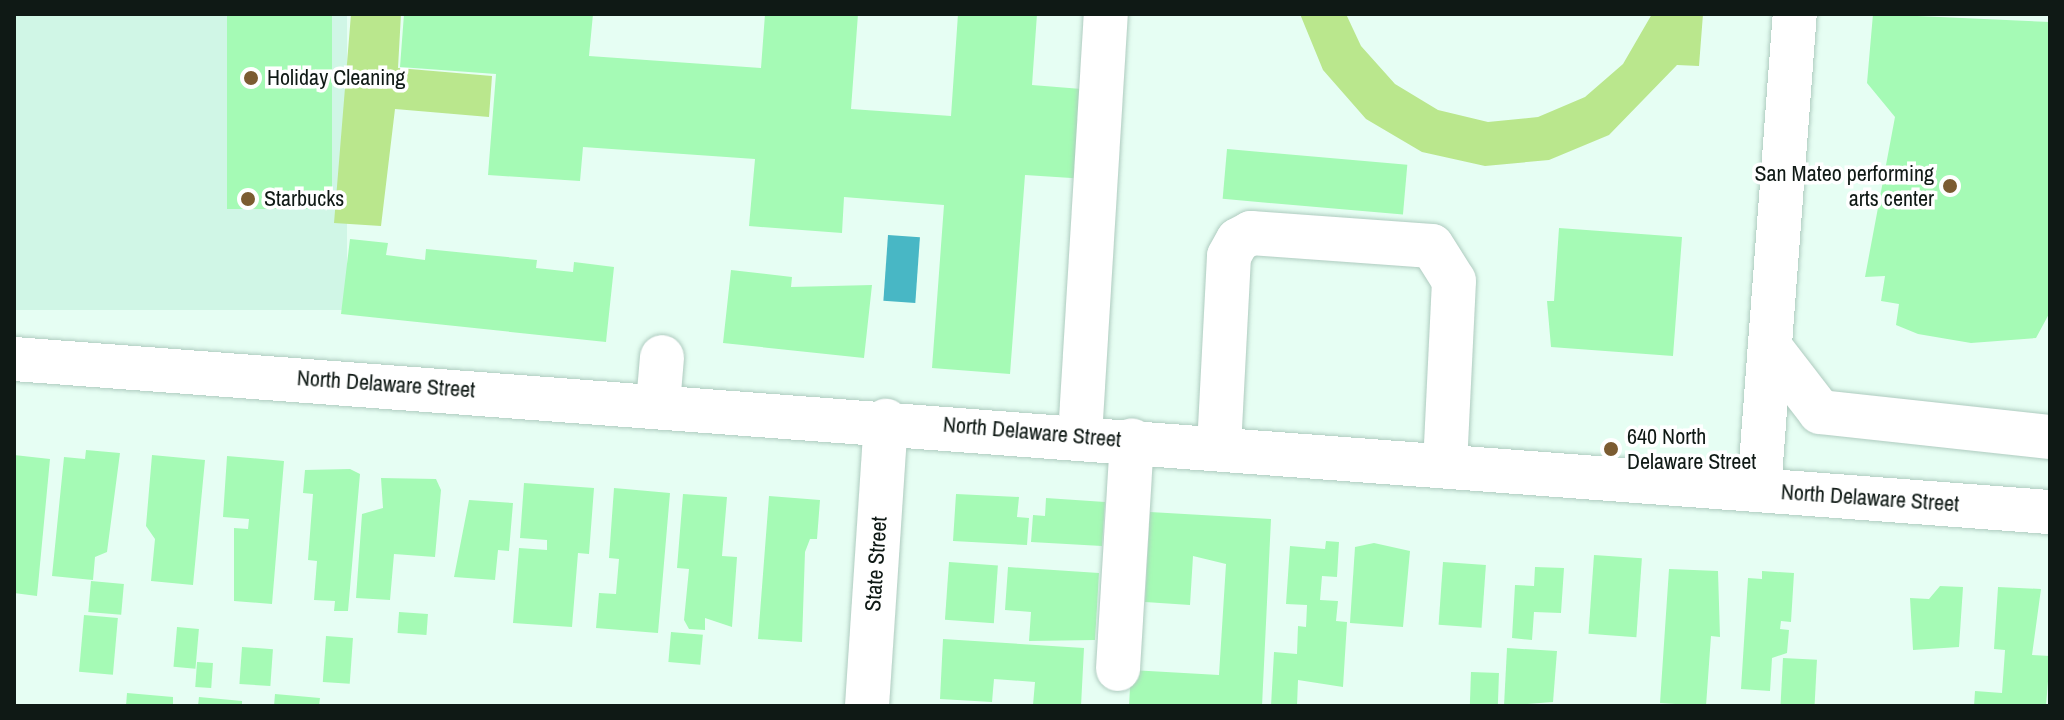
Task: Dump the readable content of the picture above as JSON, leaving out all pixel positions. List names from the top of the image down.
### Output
{
  "streets": {
    "main road": ["North Delaware Street", "State Street"]
  },
  "crossings": [
    ["North Delaware Street", "State Street"]
  ],
  "places": [
    "Holiday Cleaning",
    "San Mateo performing arts center",
    "Starbucks",
    "640 North Delaware Street"
  ]
}
